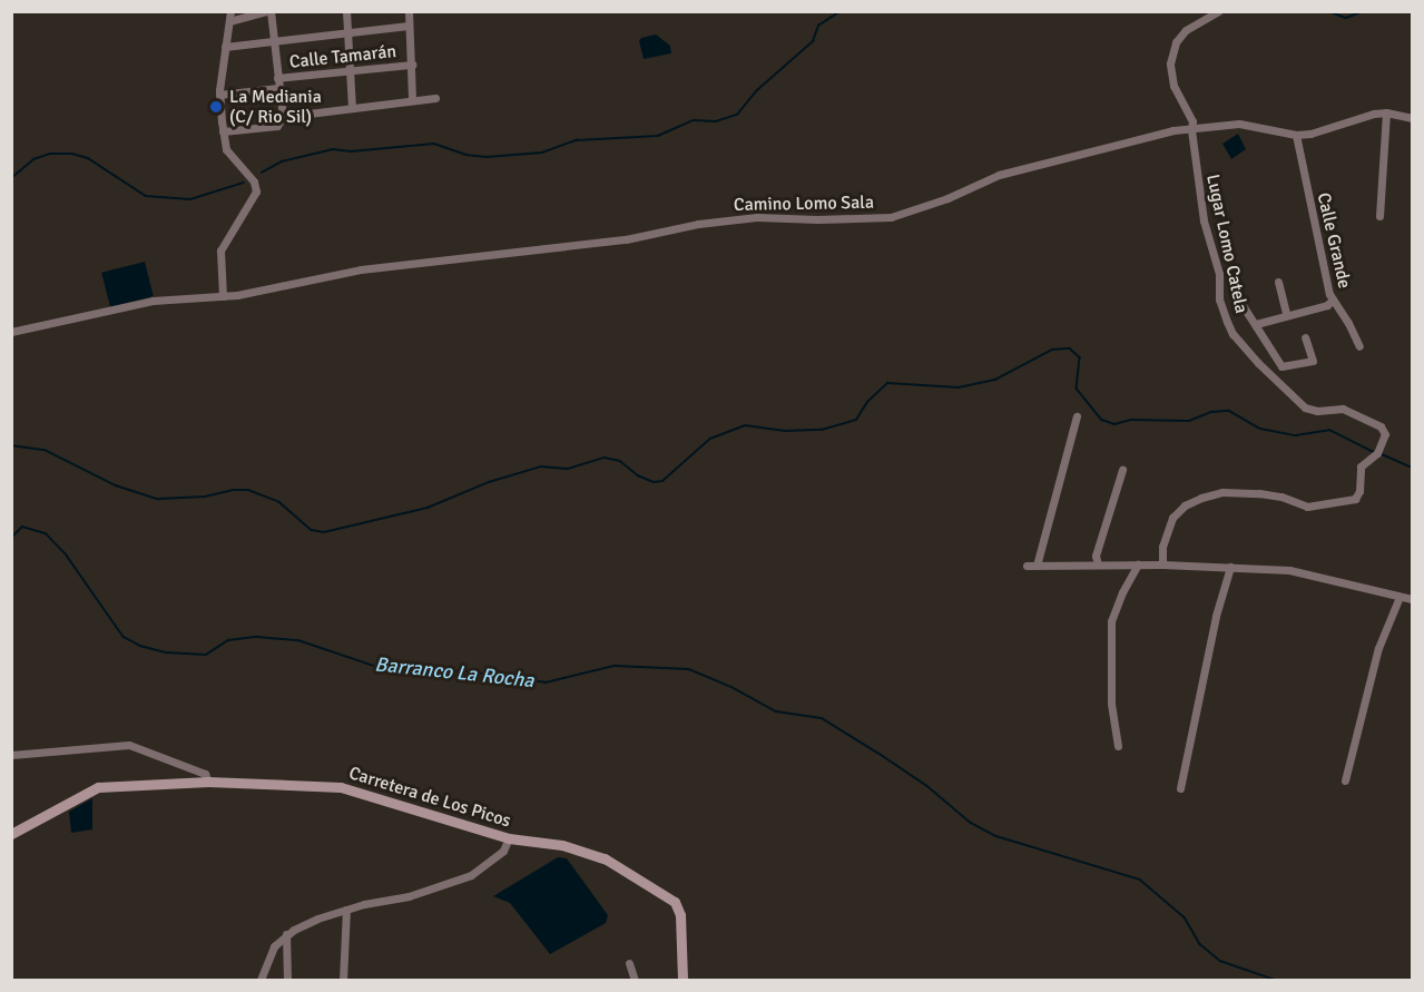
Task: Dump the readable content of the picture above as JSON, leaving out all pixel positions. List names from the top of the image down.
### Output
{
  "streets": {
    "main road": ["Carretera de Los Picos"],
    "street": [
      "Calle Tamarán",
      "Camino Lomo Sala",
      "Calle Grande",
      "Lugar Lomo Catela"
    ]
  },
  "crossings": [
    ["Camino Lomo Sala", "Calle Grande"],
    ["Camino Lomo Sala", "Lugar Lomo Catela"]
  ],
  "water": ["Barranco La Rocha"],
  "places": ["La Mediania (C/ Rio Sil)"]
}
